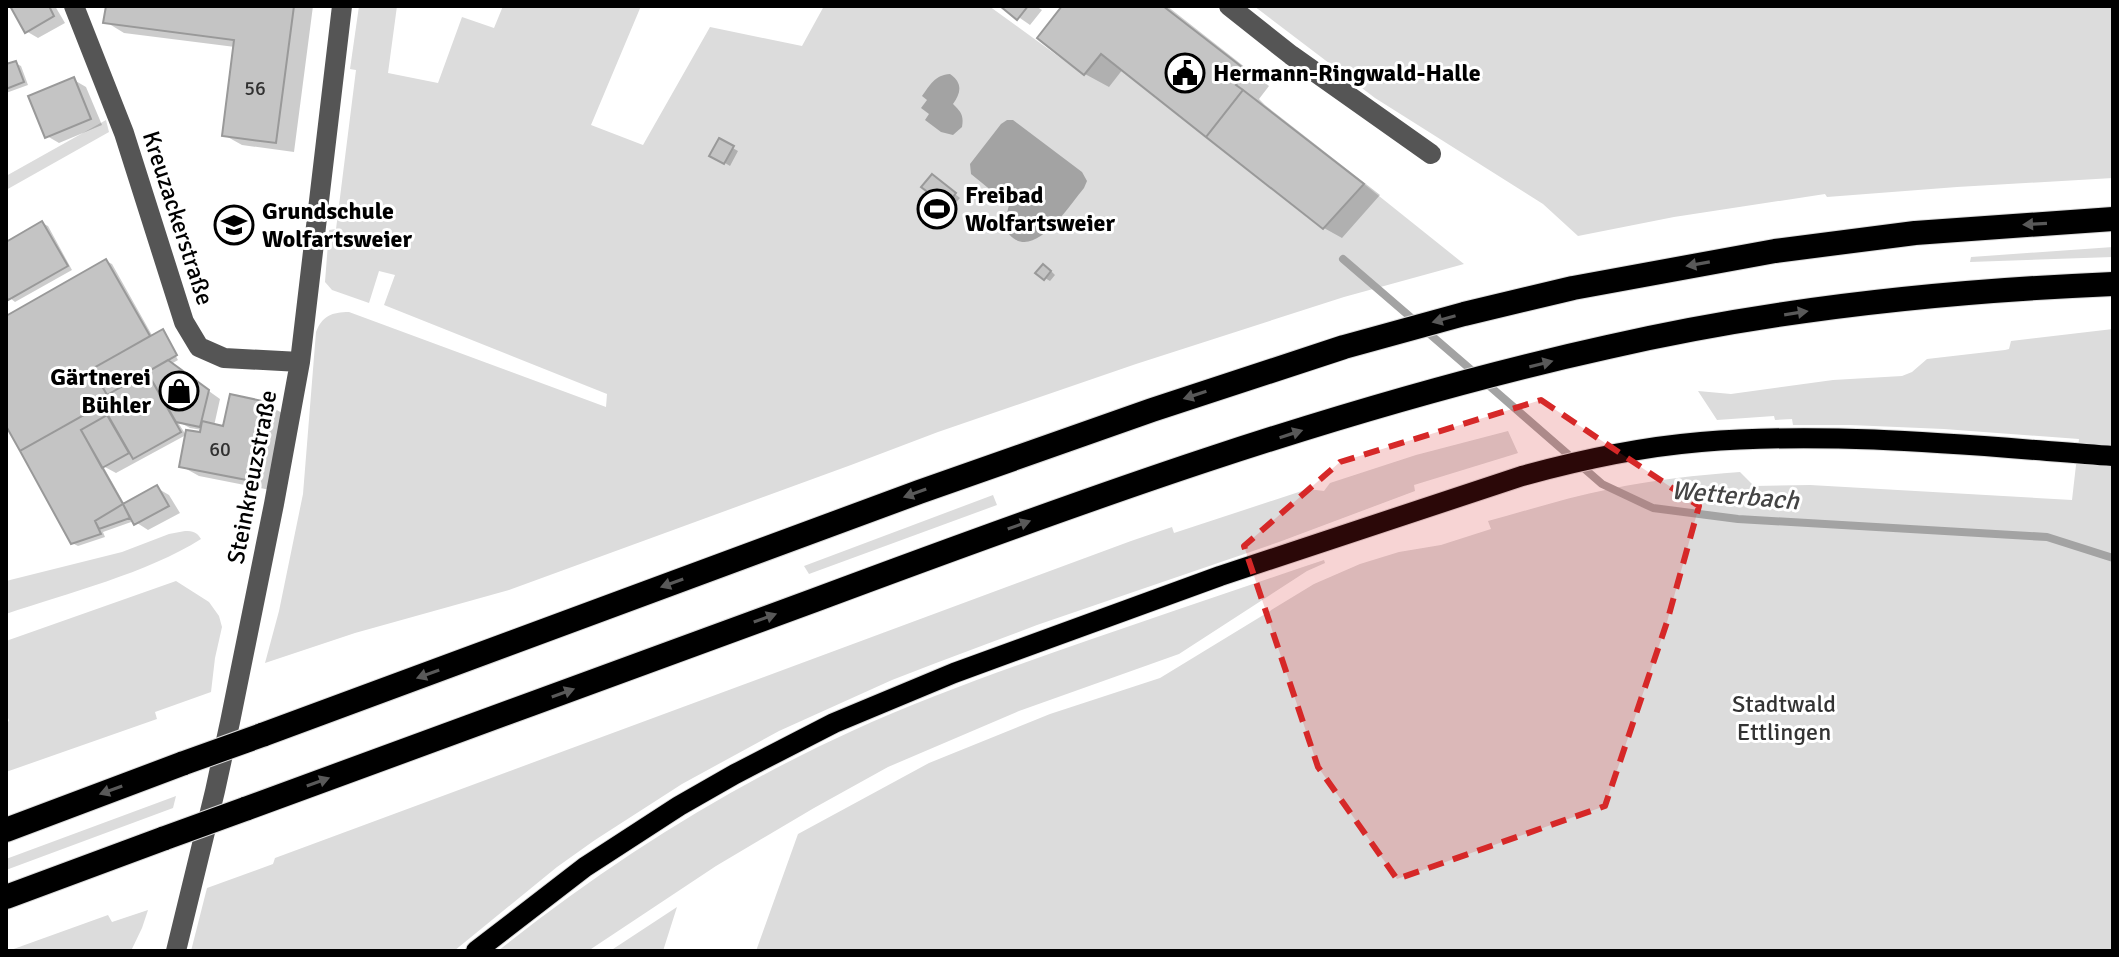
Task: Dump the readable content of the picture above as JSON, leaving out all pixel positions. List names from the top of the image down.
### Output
{
  "streets": {
    "street": ["Kreuzackerstraße", "Steinkreuzstraße"]
  },
  "crossings": [
    ["Kreuzackerstraße", "Steinkreuzstraße"]
  ],
  "water": ["Wetterbach"],
  "parks": ["Stadtwald Ettlingen"],
  "places": {
    "public building": ["Hermann-Ringwald-Halle"],
    "sports": ["Freibad Wolfartsweier"],
    "school or university": ["Grundschule Wolfartsweier"],
    "shop": ["Gärtnerei Bühler"]
  },
  "house_numbers": ["56", "60"]
}
